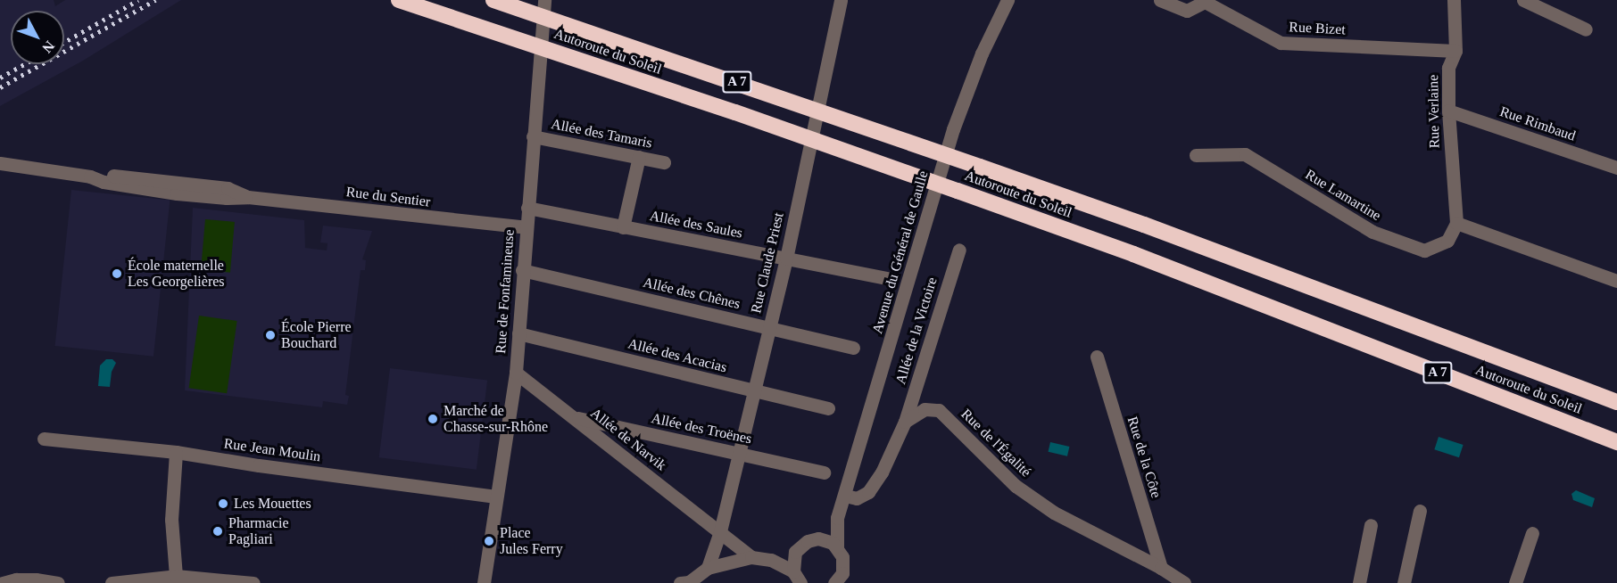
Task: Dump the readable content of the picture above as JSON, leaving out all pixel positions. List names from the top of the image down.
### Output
{
  "streets": {
    "highway": ["Autoroute du Soleil", "A 7"],
    "street": [
      "Rue Bizet",
      "Rue Verlaine",
      "Rue Rimbaud",
      "Allée des Tamaris",
      "Rue Lamartine",
      "Rue du Sentier",
      "Allée des Saules",
      "Avenue du Général de Gaulle",
      "Rue Claude Priest",
      "Rue de Fonfamineuse",
      "Allée des Chênes",
      "Allée de la Victoire",
      "Allée des Acacias",
      "Allée des Troënes",
      "Allée de Narvik",
      "Rue de l'Égalité",
      "Rue Jean Moulin",
      "Rue de la Côte"
    ]
  },
  "crossings": [
    ["Rue Bizet", "Rue Verlaine"],
    ["Rue Verlaine", "Rue Rimbaud"],
    ["Rue Verlaine", "Rue Lamartine"],
    ["Allée des Tamaris", "Rue de Fonfamineuse"],
    ["Rue du Sentier", "Rue de Fonfamineuse"],
    ["Allée des Saules", "Rue Claude Priest"],
    ["Allée des Saules", "Rue de Fonfamineuse"],
    ["Rue Claude Priest", "Allée des Chênes"],
    ["Rue Claude Priest", "Allée des Acacias"],
    ["Rue Claude Priest", "Allée des Troënes"],
    ["Rue Claude Priest", "Allée de Narvik"],
    ["Rue de Fonfamineuse", "Allée des Chênes"],
    ["Rue de Fonfamineuse", "Allée des Acacias"],
    ["Rue de Fonfamineuse", "Allée de Narvik"],
    ["Rue de Fonfamineuse", "Rue Jean Moulin"],
    ["Allée de la Victoire", "Rue de l'Égalité"],
    ["Allée des Troënes", "Allée de Narvik"],
    ["Rue de l'Égalité", "Rue de la Côte"]
  ],
  "places": [
    "École maternelle Les Georgelières",
    "École Pierre Bouchard",
    "Marché de Chasse-sur-Rhône",
    "Les Mouettes",
    "Pharmacie Pagliari",
    "Place Jules Ferry"
  ],
  "north": "bottom right"
}
